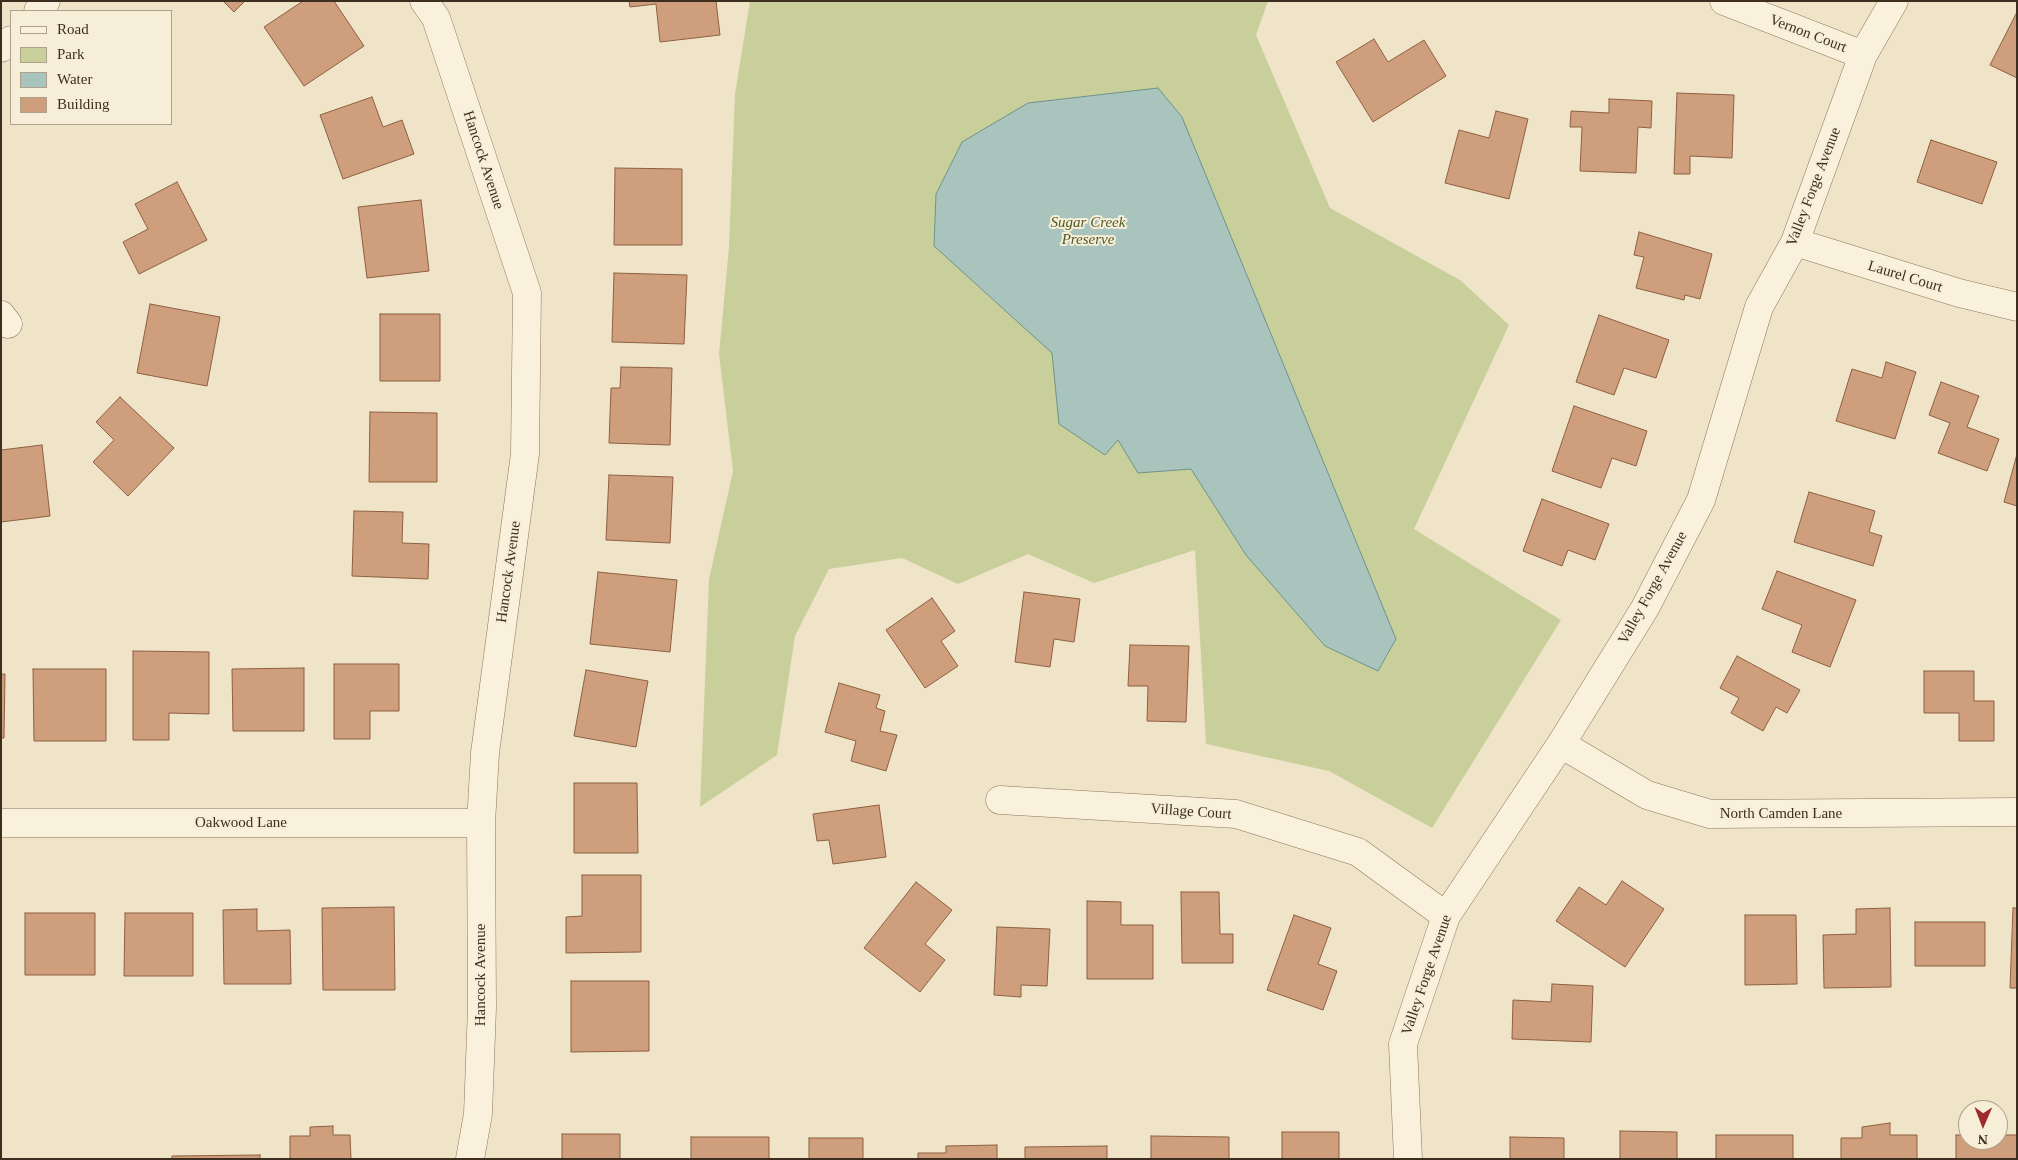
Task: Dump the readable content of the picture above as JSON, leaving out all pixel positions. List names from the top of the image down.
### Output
{
  "streets": {
    "street": [
      "Vernon Court",
      "Hancock Avenue",
      "Valley Forge Avenue",
      "Laurel Court",
      "Village Court",
      "North Camden Lane",
      "Oakwood Lane"
    ]
  },
  "crossings": [
    ["Vernon Court", "Valley Forge Avenue"],
    ["Hancock Avenue", "Oakwood Lane"],
    ["Valley Forge Avenue", "Laurel Court"],
    ["Valley Forge Avenue", "Village Court"],
    ["Valley Forge Avenue", "North Camden Lane"]
  ],
  "parks": ["Sugar Creek Preserve"],
  "legend": [
    "Road",
    "Park",
    "Water",
    "Building"
  ],
  "north": "bottom"
}
